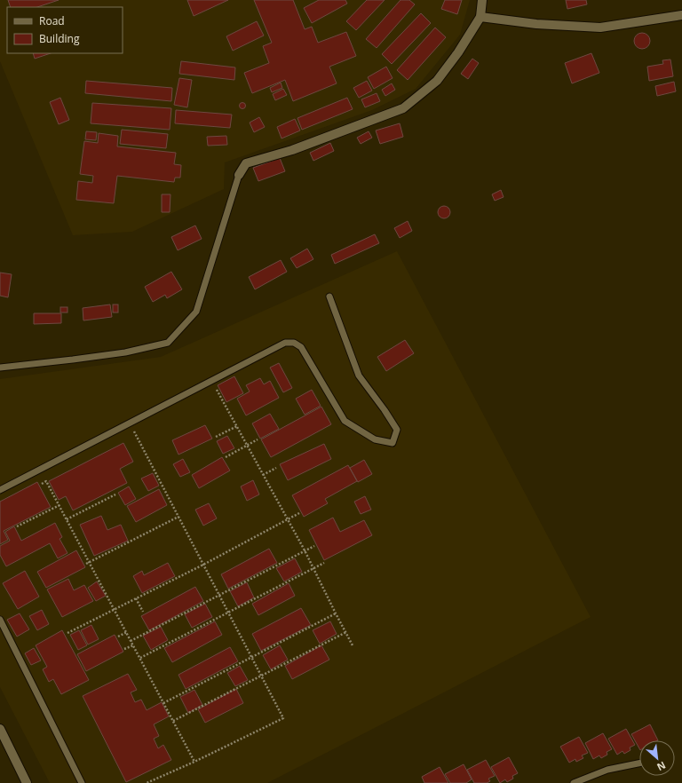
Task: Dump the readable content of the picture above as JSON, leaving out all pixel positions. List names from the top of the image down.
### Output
{
  "legend": ["Road", "Building"],
  "north": "bottom right"
}
